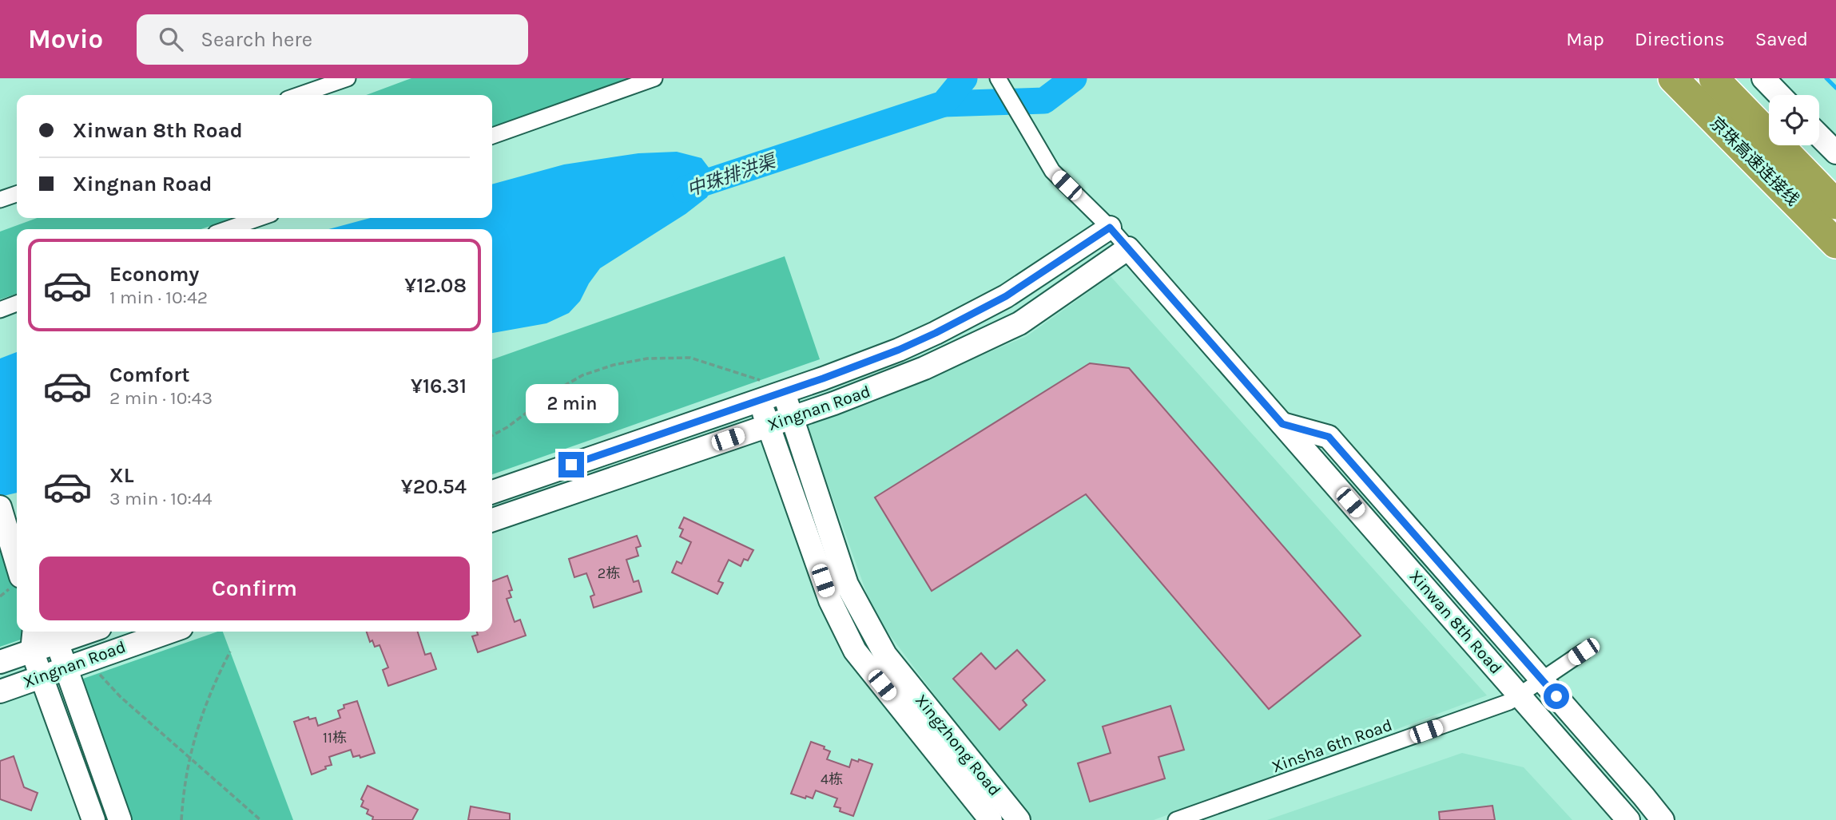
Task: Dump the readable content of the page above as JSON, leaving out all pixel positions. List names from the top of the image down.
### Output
{
  "streets": {
    "highway": ["京珠高速连接线"],
    "street": [
      "Xingnan Road",
      "Xinwan 8th Road",
      "Xingzhong Road",
      "Xinsha 6th Road"
    ]
  },
  "crossings": [
    ["Xingnan Road", "Xinwan 8th Road"],
    ["Xingnan Road", "Xingzhong Road"],
    ["Xinwan 8th Road", "Xinsha 6th Road"]
  ],
  "water": ["中珠排洪渠"],
  "house_numbers": ["2栋", "11栋", "4栋"],
  "page": {
    "header": "Movio",
    "search": "Search here",
    "nav": ["Map", "Directions", "Saved"],
    "banner": ["Xinwan 8th Road", "Xingnan Road"],
    "list": [
      {
        "name": "Economy",
        "note": "1 min · 10:42",
        "value": "¥12.08"
      },
      {
        "name": "Comfort",
        "note": "2 min · 10:43",
        "value": "¥16.31"
      },
      {
        "name": "XL",
        "note": "3 min · 10:44",
        "value": "¥20.54"
      }
    ],
    "bubble": "2 min",
    "buttons": "Confirm"
  }
}
